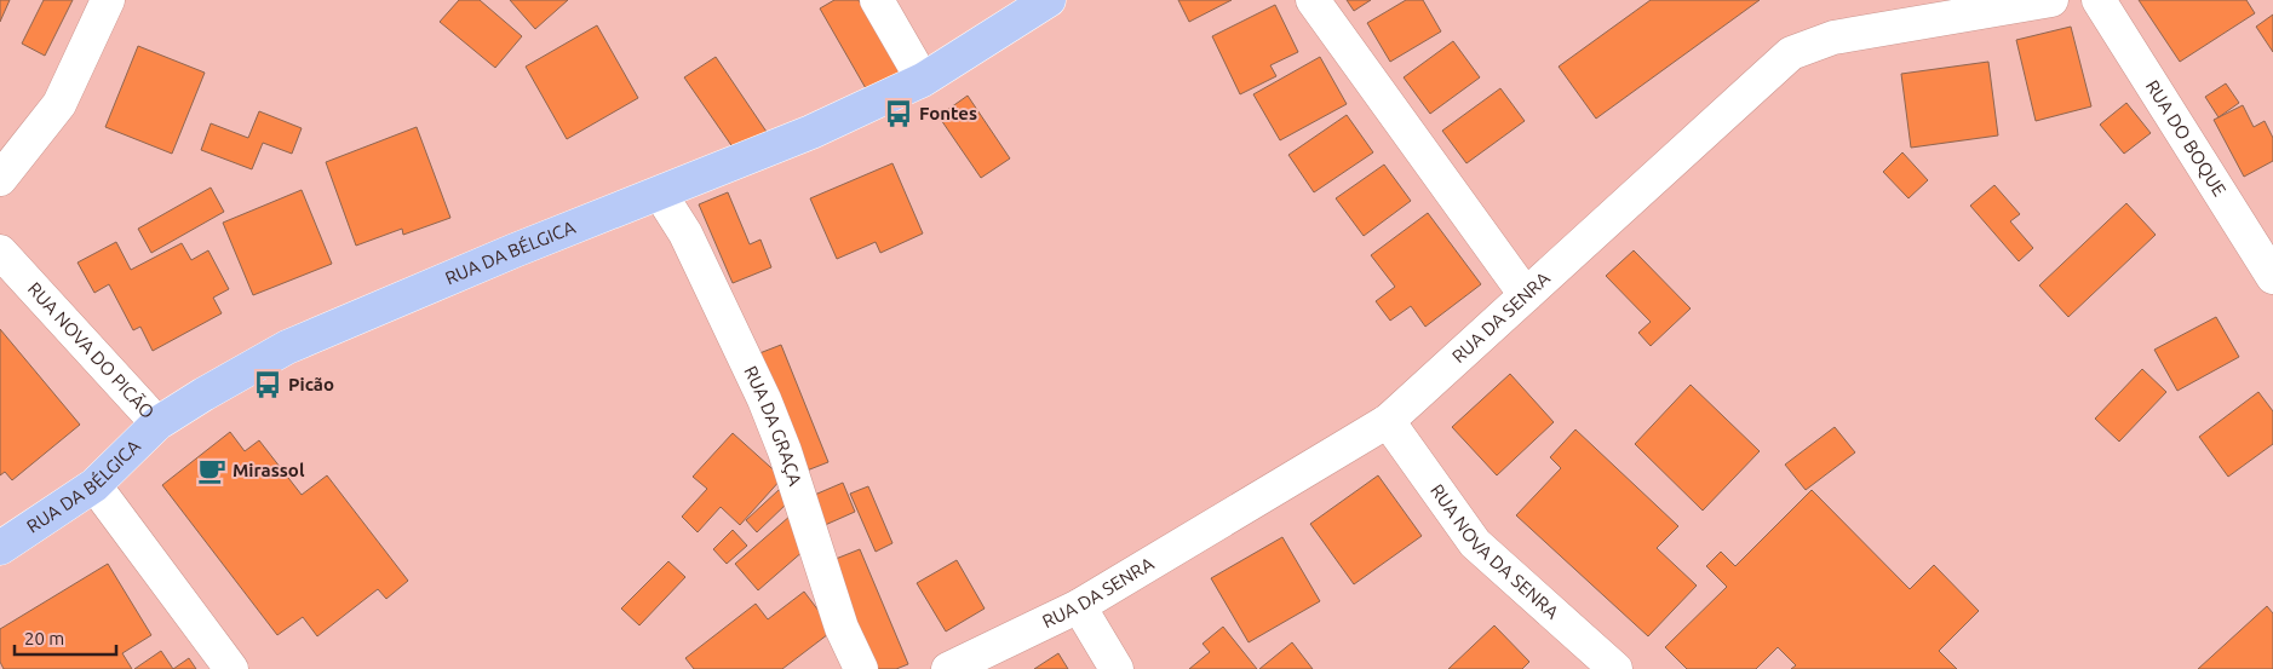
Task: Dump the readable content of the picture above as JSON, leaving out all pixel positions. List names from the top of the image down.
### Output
{
  "streets": {
    "main road": ["RUA DA BÉLGICA"],
    "street": [
      "RUA DO BOQUE",
      "RUA DA SENRA",
      "RUA NOVA DO PICÃO",
      "RUA DA GRAÇA",
      "RUA NOVA DA SENRA"
    ]
  },
  "crossings": [
    ["RUA DA BÉLGICA", "RUA NOVA DO PICÃO"],
    ["RUA DA BÉLGICA", "RUA DA GRAÇA"],
    ["RUA DA SENRA", "RUA NOVA DA SENRA"]
  ],
  "places": {
    "bus stop": ["Fontes", "Picão"],
    "cafe": ["Mirassol"]
  },
  "scale_bar": "20 m"
}
